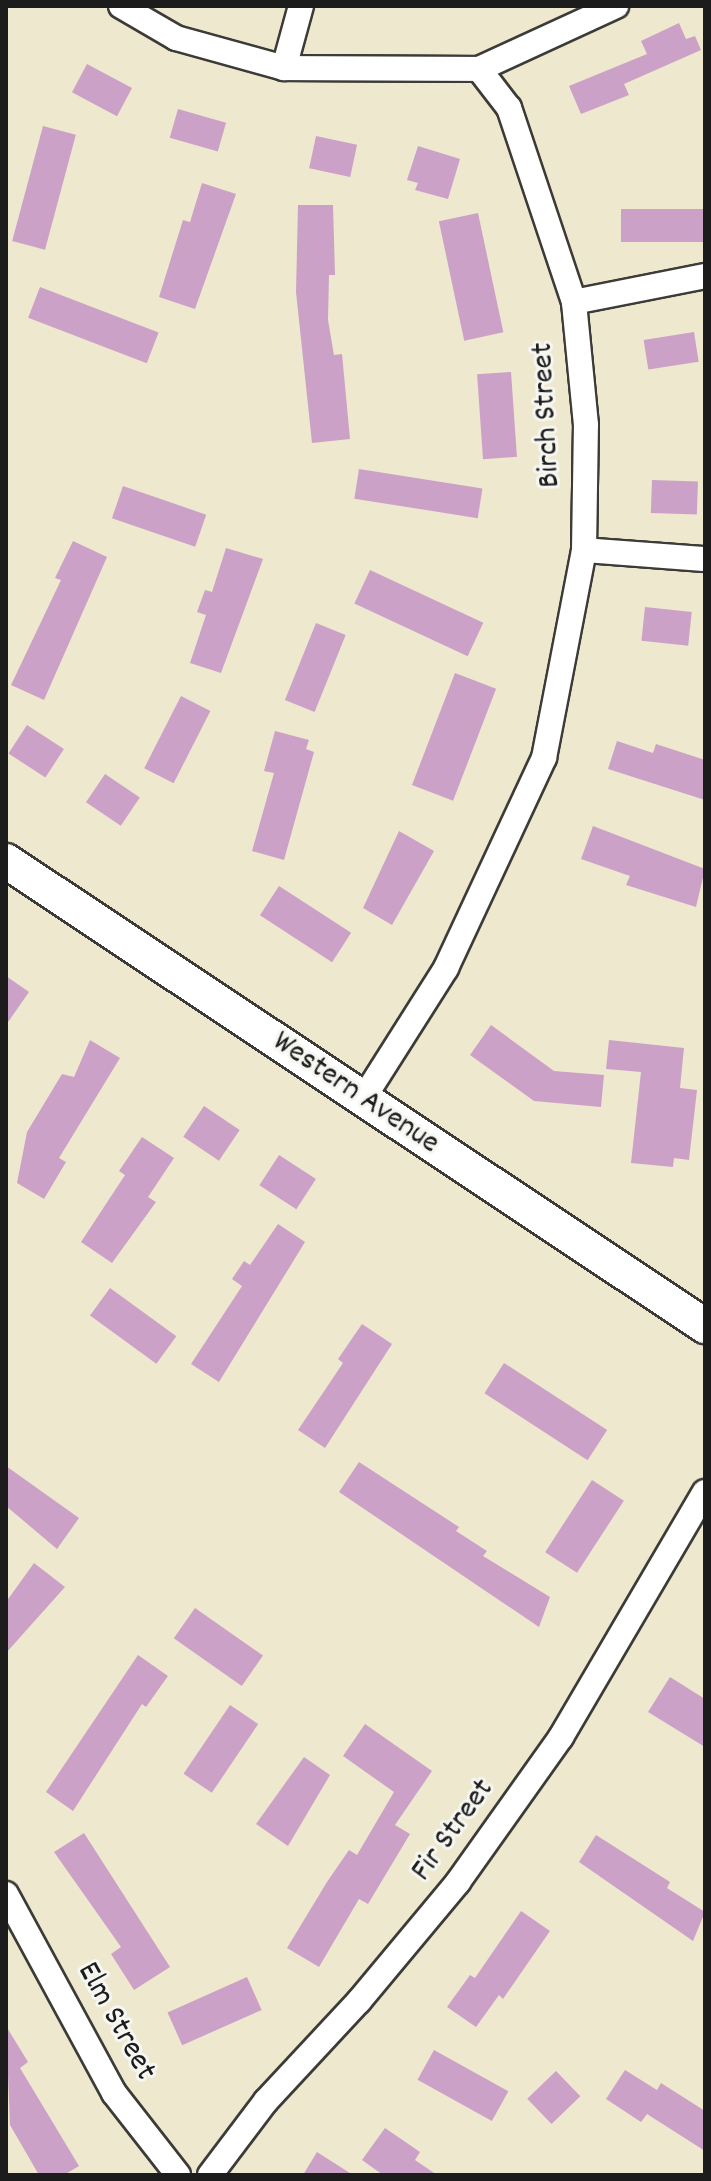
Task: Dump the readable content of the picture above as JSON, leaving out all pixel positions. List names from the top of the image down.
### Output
{
  "streets": {
    "main road": ["Western Avenue"],
    "street": ["Birch Street", "Fir Street", "Elm Street"]
  },
  "crossings": [
    ["Birch Street", "Western Avenue"]
  ]
}
